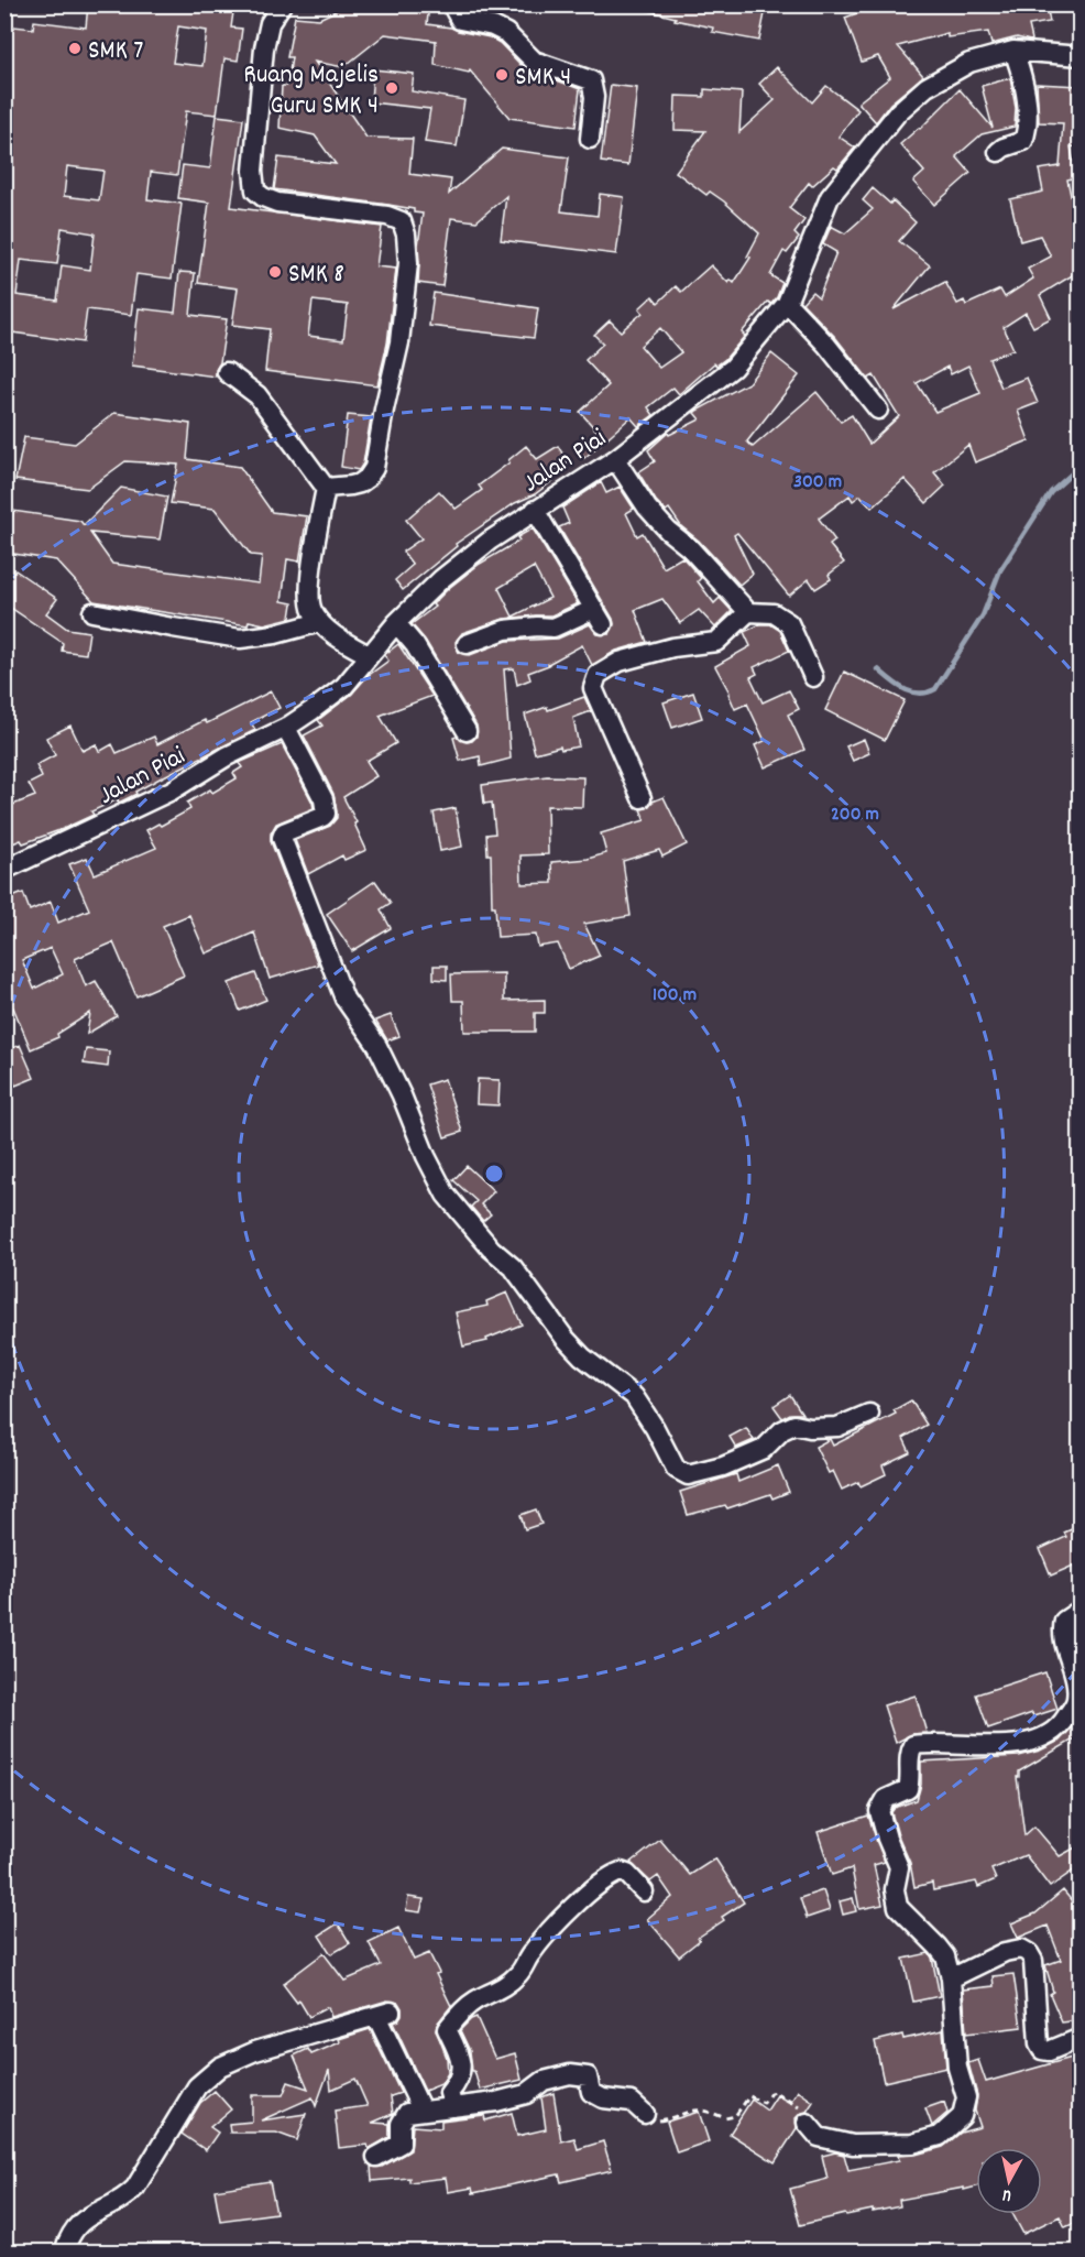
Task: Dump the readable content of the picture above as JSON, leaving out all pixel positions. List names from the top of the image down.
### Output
{
  "streets": {
    "street": ["Jalan Piai"]
  },
  "places": [
    "SMK 7",
    "SMK 4",
    "Ruang Majelis Guru SMK 4",
    "SMK 8"
  ],
  "north": "bottom",
  "rings": ["300 m", "200 m", "100 m"]
}
